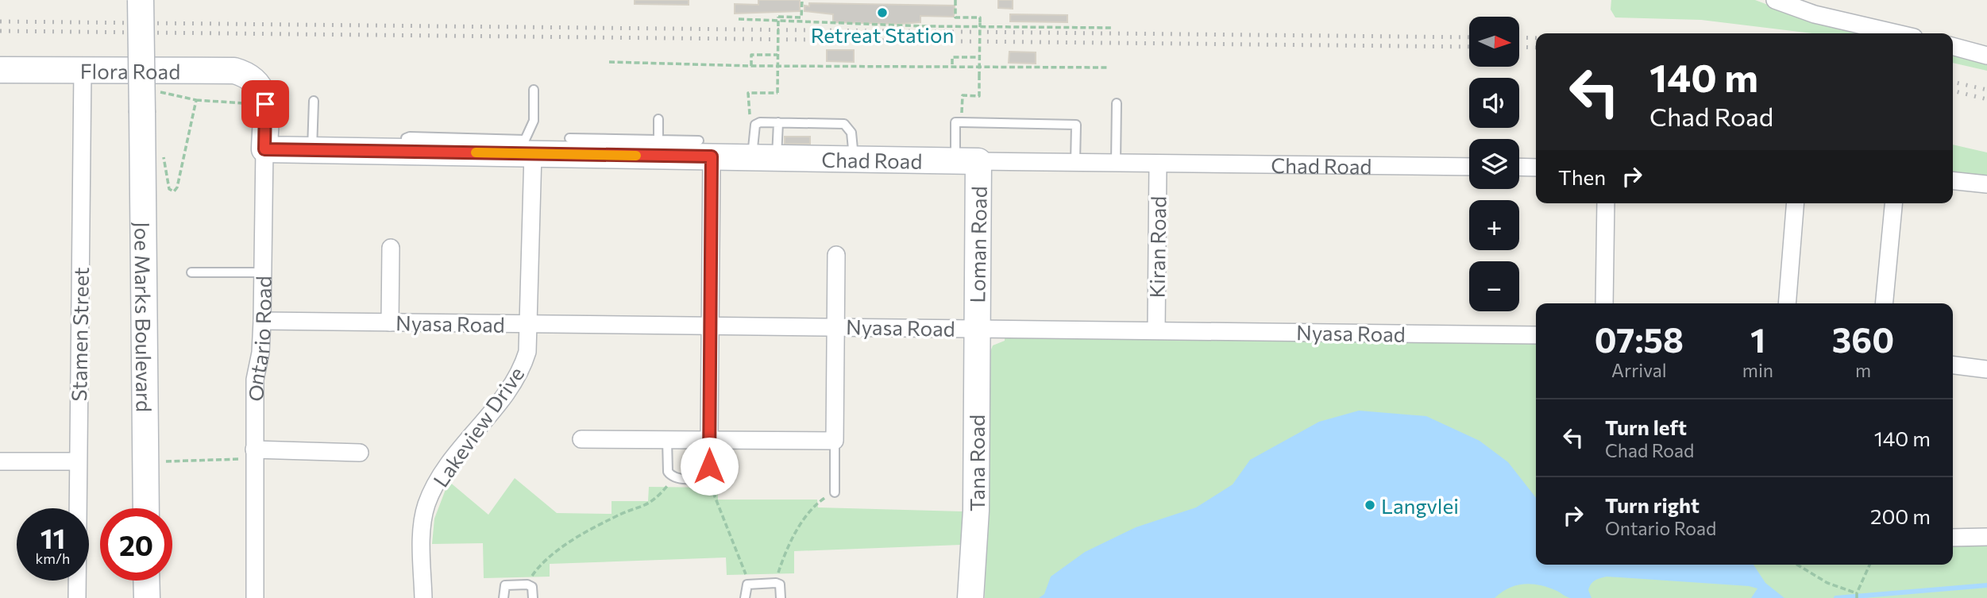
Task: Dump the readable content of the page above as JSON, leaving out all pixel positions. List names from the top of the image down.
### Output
{
  "streets": {
    "street": [
      "Flora Road",
      "Chad Road",
      "Loman Road",
      "Kiran Road",
      "Joe Marks Boulevard",
      "Nyasa Road",
      "Stamen Street",
      "Ontario Road",
      "Lakeview Drive",
      "Tana Road"
    ]
  },
  "crossings": [
    ["Flora Road", "Stamen Street"],
    ["Flora Road", "Ontario Road"],
    ["Chad Road", "Loman Road"],
    ["Chad Road", "Kiran Road"],
    ["Chad Road", "Ontario Road"],
    ["Chad Road", "Lakeview Drive"],
    ["Loman Road", "Nyasa Road"],
    ["Loman Road", "Tana Road"],
    ["Kiran Road", "Nyasa Road"],
    ["Nyasa Road", "Ontario Road"],
    ["Nyasa Road", "Lakeview Drive"],
    ["Nyasa Road", "Tana Road"]
  ],
  "places": ["Retreat Station", "Langvlei"],
  "north": "right",
  "page": {
    "map_buttons": ["+", "−"],
    "turn": ["140 m", "Chad Road"],
    "then": "Then",
    "eta": [
      "07:58",
      "Arrival",
      "1",
      "min",
      "360",
      "m"
    ],
    "list": [
      {
        "name": "Turn left",
        "note": "Chad Road",
        "value": "140 m"
      },
      {
        "name": "Turn right",
        "note": "Ontario Road",
        "value": "200 m"
      }
    ],
    "speed": "11 km/h",
    "limit": "20"
  }
}
